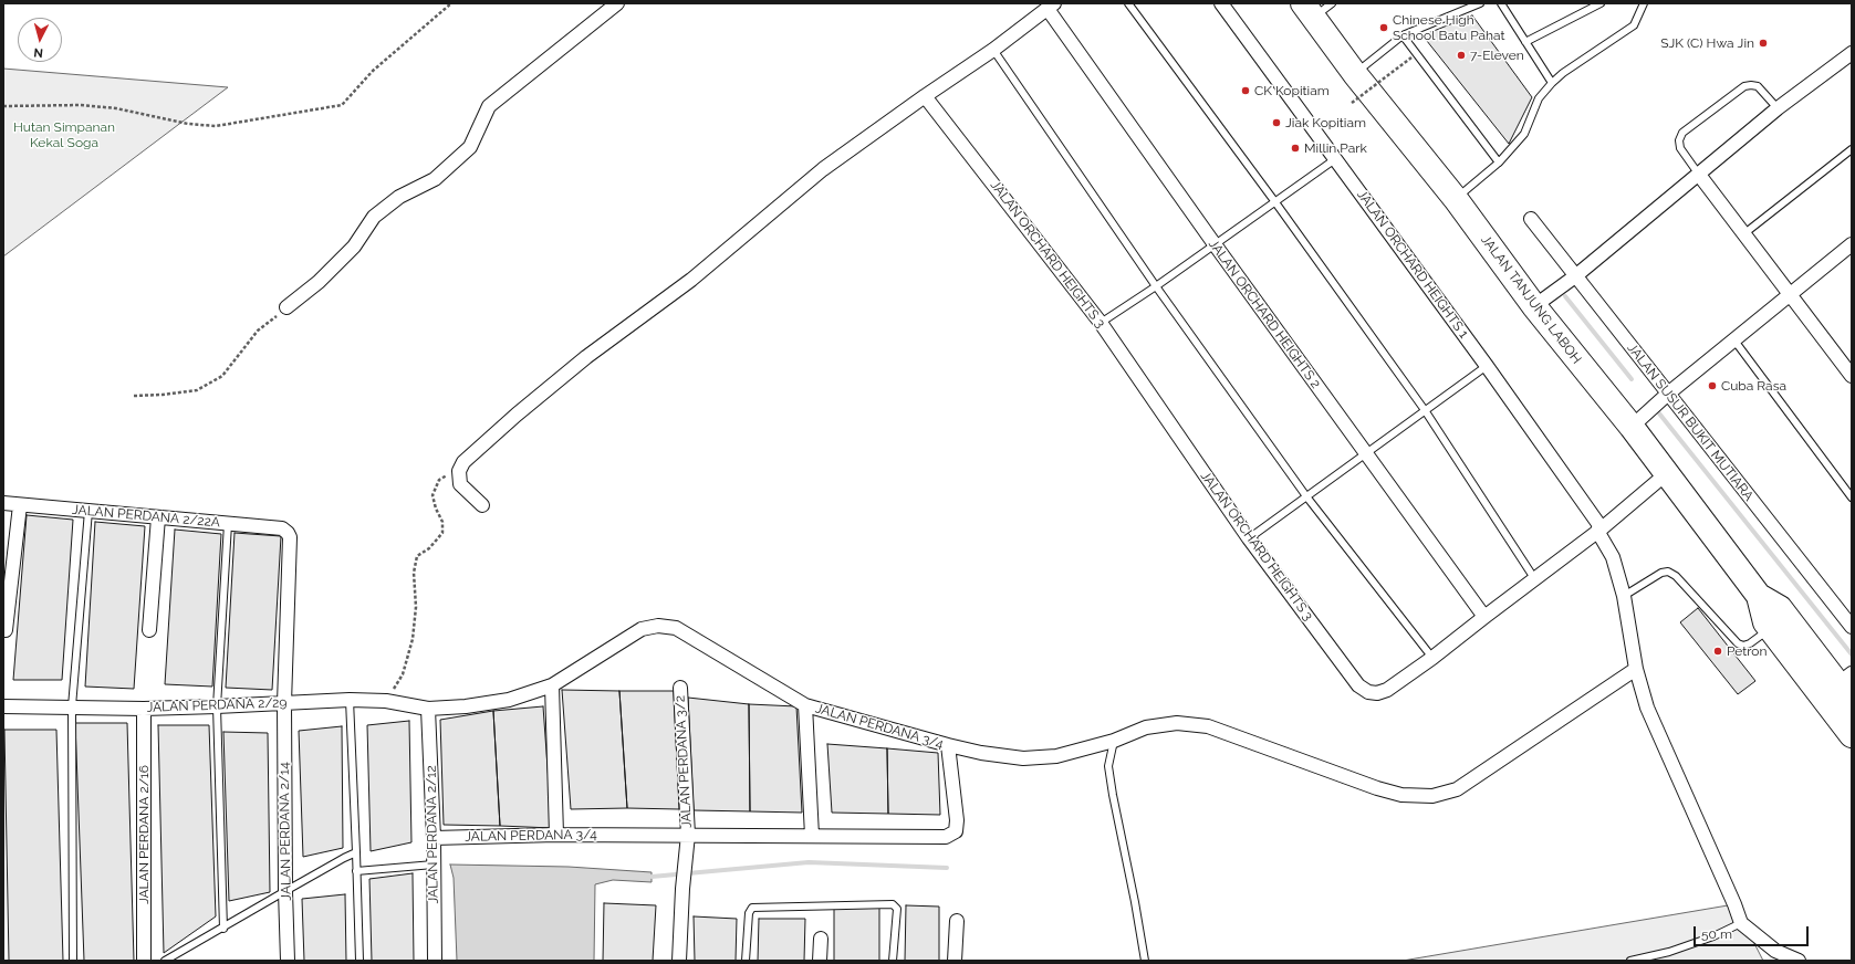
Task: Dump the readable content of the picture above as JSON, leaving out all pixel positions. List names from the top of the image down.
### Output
{
  "streets": {
    "highway": ["JALAN TANJUNG LABOH"],
    "street": [
      "JALAN ORCHARD HEIGHTS 3",
      "JALAN ORCHARD HEIGHTS 1",
      "JALAN ORCHARD HEIGHTS 2",
      "JALAN SUSUR BUKIT MUTIARA",
      "JALAN PERDANA 2/22A",
      "JALAN PERDANA 2/29",
      "JALAN PERDANA 3/4",
      "JALAN PERDANA 3/2",
      "JALAN PERDANA 2/14",
      "JALAN PERDANA 2/16",
      "JALAN PERDANA 2/12"
    ]
  },
  "crossings": [
    ["JALAN ORCHARD HEIGHTS 3", "JALAN ORCHARD HEIGHTS 1"],
    ["JALAN ORCHARD HEIGHTS 3", "JALAN TANJUNG LABOH"],
    ["JALAN ORCHARD HEIGHTS 3", "JALAN ORCHARD HEIGHTS 2"],
    ["JALAN PERDANA 2/22A", "JALAN PERDANA 2/14"],
    ["JALAN PERDANA 2/29", "JALAN PERDANA 3/4"],
    ["JALAN PERDANA 2/29", "JALAN PERDANA 2/14"],
    ["JALAN PERDANA 2/29", "JALAN PERDANA 2/16"],
    ["JALAN PERDANA 2/29", "JALAN PERDANA 2/12"],
    ["JALAN PERDANA 3/4", "JALAN PERDANA 3/2"],
    ["JALAN PERDANA 3/4", "JALAN PERDANA 2/12"]
  ],
  "parks": ["Hutan Simpanan Kekal Soga"],
  "places": [
    "Chinese High School Batu Pahat",
    "SJK (C) Hwa Jin",
    "7-Eleven",
    "CK Kopitiam",
    "Jiak Kopitiam",
    "Millin Park",
    "Cuba Rasa",
    "Petron"
  ],
  "scale_bar": "50 m",
  "north": "bottom"
}
